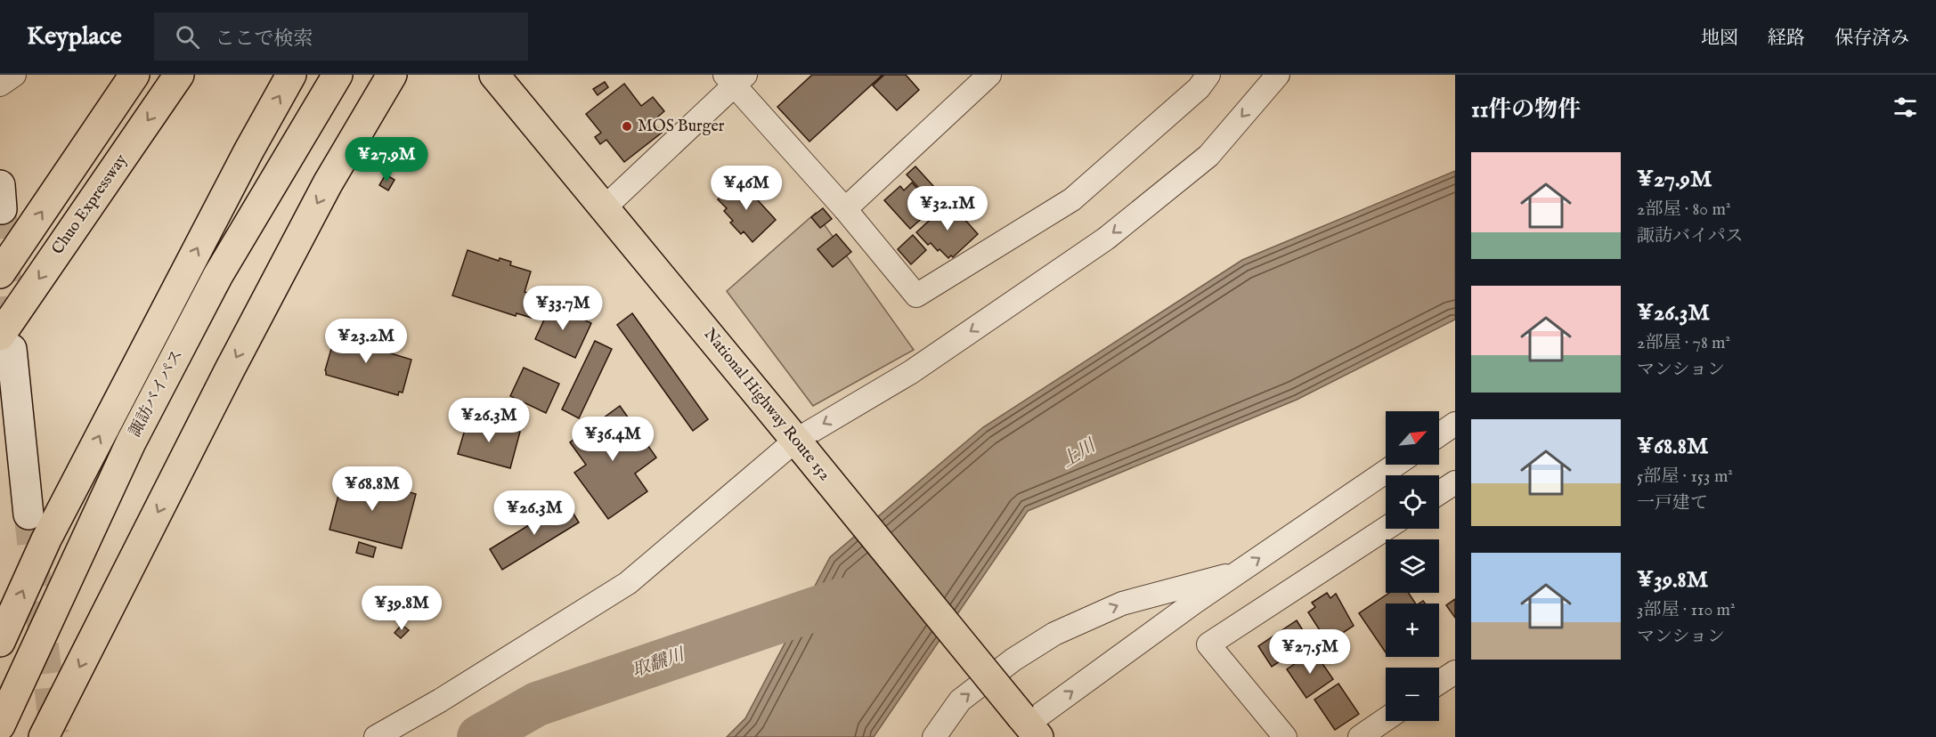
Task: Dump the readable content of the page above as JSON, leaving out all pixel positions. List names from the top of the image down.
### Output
{
  "streets": {
    "highway": ["Chuo Expressway", "諏訪バイパス", "National Highway Route 152"]
  },
  "water": ["上川", "取飜川"],
  "places": ["MOS Burger"],
  "north": "top right",
  "page": {
    "header": "Keyplace",
    "search": "ここで検索",
    "nav": ["地図", "経路", "保存済み"],
    "heading": "11件の物件",
    "price": [
      "¥27.9M",
      "¥46M",
      "¥32.1M",
      "¥33.7M",
      "¥23.2M",
      "¥26.3M",
      "¥36.4M",
      "¥68.8M",
      "¥26.3M",
      "¥39.8M",
      "¥27.5M"
    ],
    "list": [
      {
        "name": "¥27.9M",
        "note": "2部屋 · 80 m² · 諏訪バイパス"
      },
      {
        "name": "¥26.3M",
        "note": "2部屋 · 78 m² · マンション"
      },
      {
        "name": "¥68.8M",
        "note": "5部屋 · 153 m² · 一戸建て"
      },
      {
        "name": "¥39.8M",
        "note": "3部屋 · 110 m² · マンション"
      }
    ],
    "map_buttons": ["+", "−"]
  }
}
